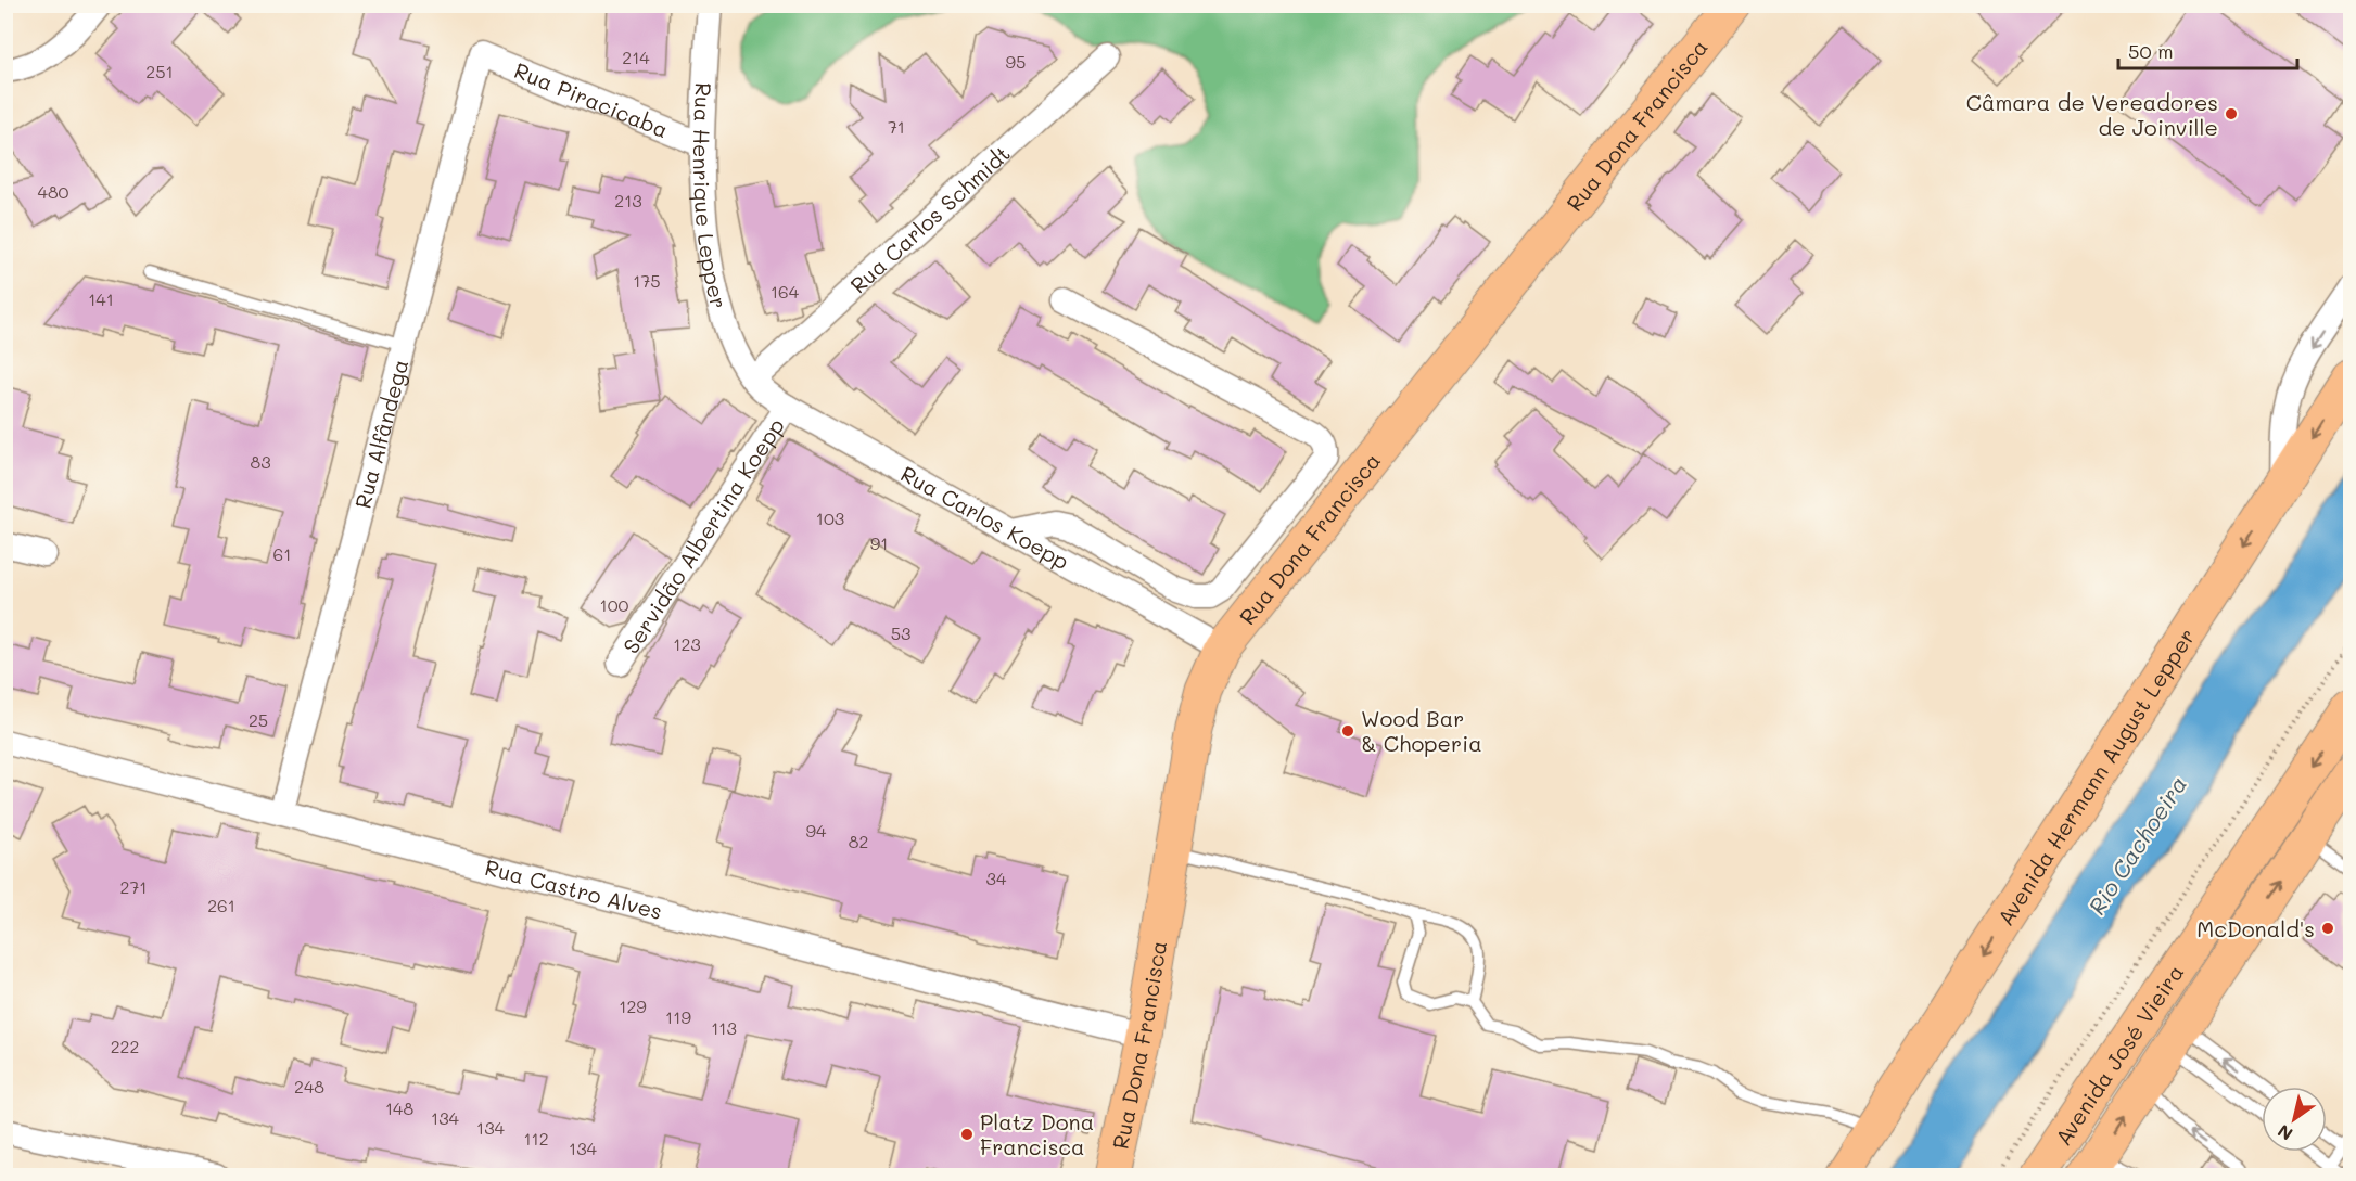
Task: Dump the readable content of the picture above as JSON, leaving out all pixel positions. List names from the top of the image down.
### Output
{
  "streets": {
    "main road": ["Rua Dona Francisca", "Avenida Hermann August Lepper", "Avenida José Vieira"],
    "street": [
      "Rua Piracicaba",
      "Rua Henrique Lepper",
      "Rua Carlos Schmidt",
      "Rua Alfândega",
      "Rua Carlos Koepp",
      "Servidão Albertina Koepp",
      "Rua Castro Alves"
    ]
  },
  "crossings": [
    ["Rua Piracicaba", "Rua Henrique Lepper"],
    ["Rua Piracicaba", "Rua Alfândega"],
    ["Rua Dona Francisca", "Rua Carlos Koepp"],
    ["Rua Dona Francisca", "Rua Castro Alves"],
    ["Rua Henrique Lepper", "Rua Carlos Schmidt"],
    ["Rua Henrique Lepper", "Rua Carlos Koepp"],
    ["Rua Carlos Schmidt", "Rua Carlos Koepp"],
    ["Rua Alfândega", "Rua Castro Alves"],
    ["Rua Carlos Koepp", "Servidão Albertina Koepp"]
  ],
  "one_way": ["Avenida Hermann August Lepper"],
  "water": ["Rio Cachoeira"],
  "places": [
    "Câmara de Vereadores de Joinville",
    "Wood Bar & Choperia",
    "McDonald's",
    "Platz Dona Francisca"
  ],
  "house_numbers": [
    "214",
    "95",
    "251",
    "71",
    "480",
    "213",
    "175",
    "164",
    "141",
    "83",
    "103",
    "91",
    "61",
    "100",
    "53",
    "123",
    "25",
    "94",
    "82",
    "34",
    "271",
    "261",
    "129",
    "119",
    "113",
    "222",
    "248",
    "148",
    "134",
    "134",
    "112",
    "134"
  ],
  "scale_bar": "50 m",
  "north": "bottom left"
}
